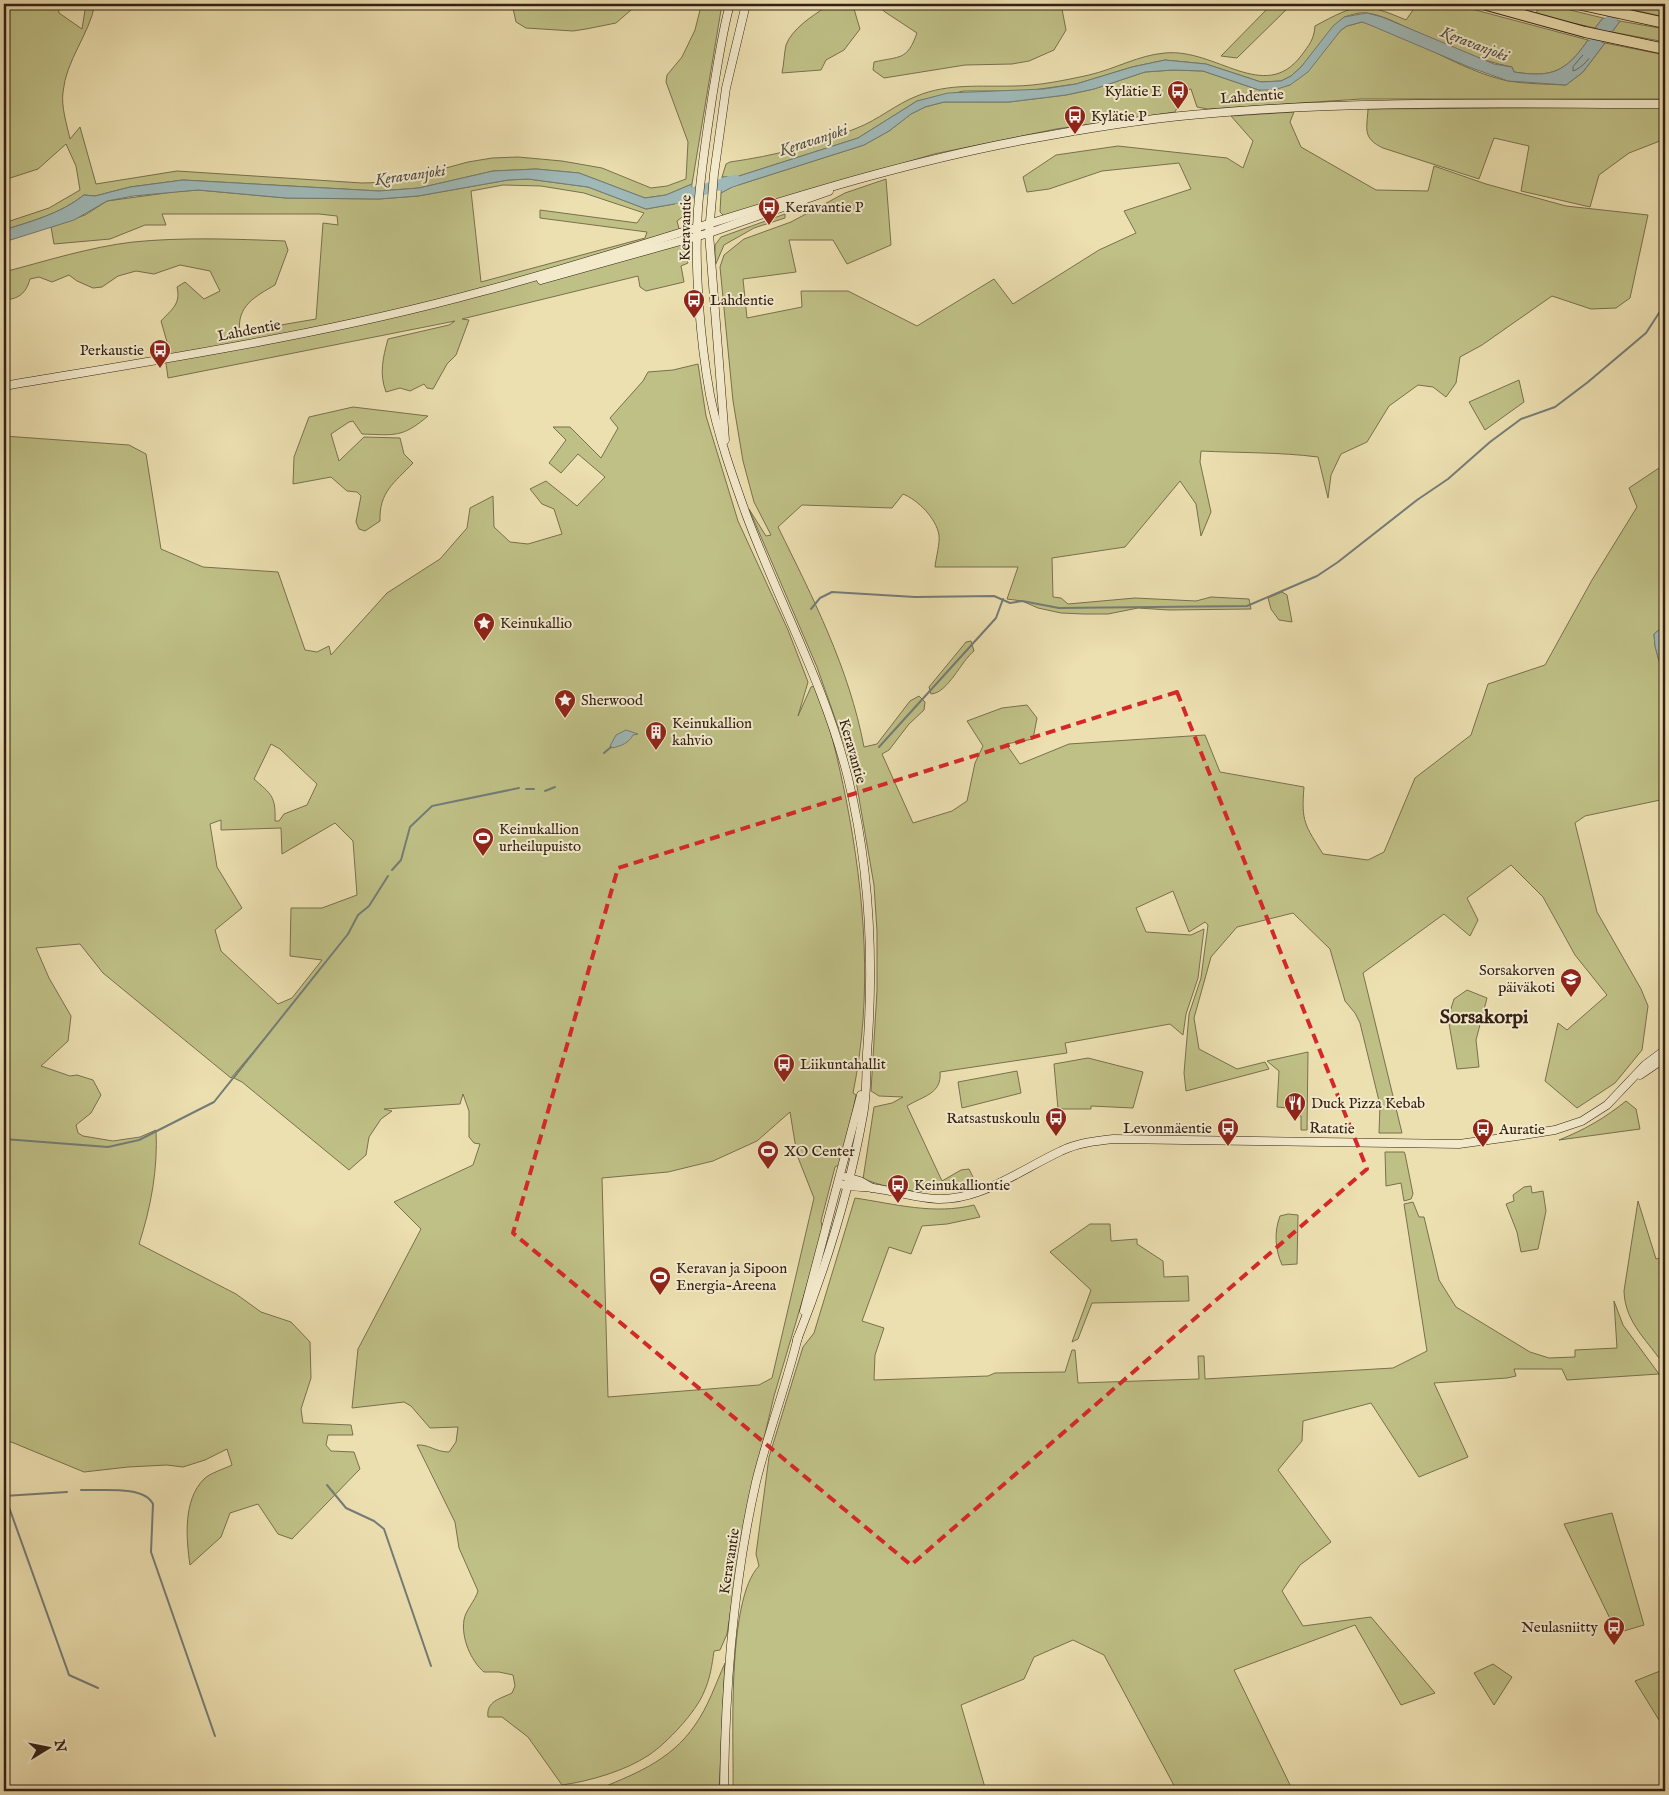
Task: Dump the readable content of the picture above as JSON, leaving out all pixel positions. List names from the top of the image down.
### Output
{
  "streets": {
    "main road": ["Lahdentie", "Keravantie", "Ratatie"]
  },
  "crossings": [
    ["Lahdentie", "Keravantie"],
    ["Keravantie", "Ratatie"]
  ],
  "districts": ["Sorsakorpi"],
  "water": ["Keravanjoki"],
  "places": {
    "bus stop": [
      "Kylätie E",
      "Kylätie P",
      "Keravantie P",
      "Lahdentie",
      "Perkaustie",
      "Liikuntahallit",
      "Ratsastuskoulu",
      "Levonmäentie",
      "Auratie",
      "Keinukalliontie",
      "Neulasniitty"
    ],
    "place": ["Keinukallio", "Sherwood"],
    "building": ["Keinukallion kahvio"],
    "sports": ["Keinukallion urheilupuisto", "XO Center", "Keravan ja Sipoon Energia-Areena"],
    "school or university": ["Sorsakorven päiväkoti"],
    "restaurant": ["Duck Pizza Kebab"]
  },
  "north": "right"
}
